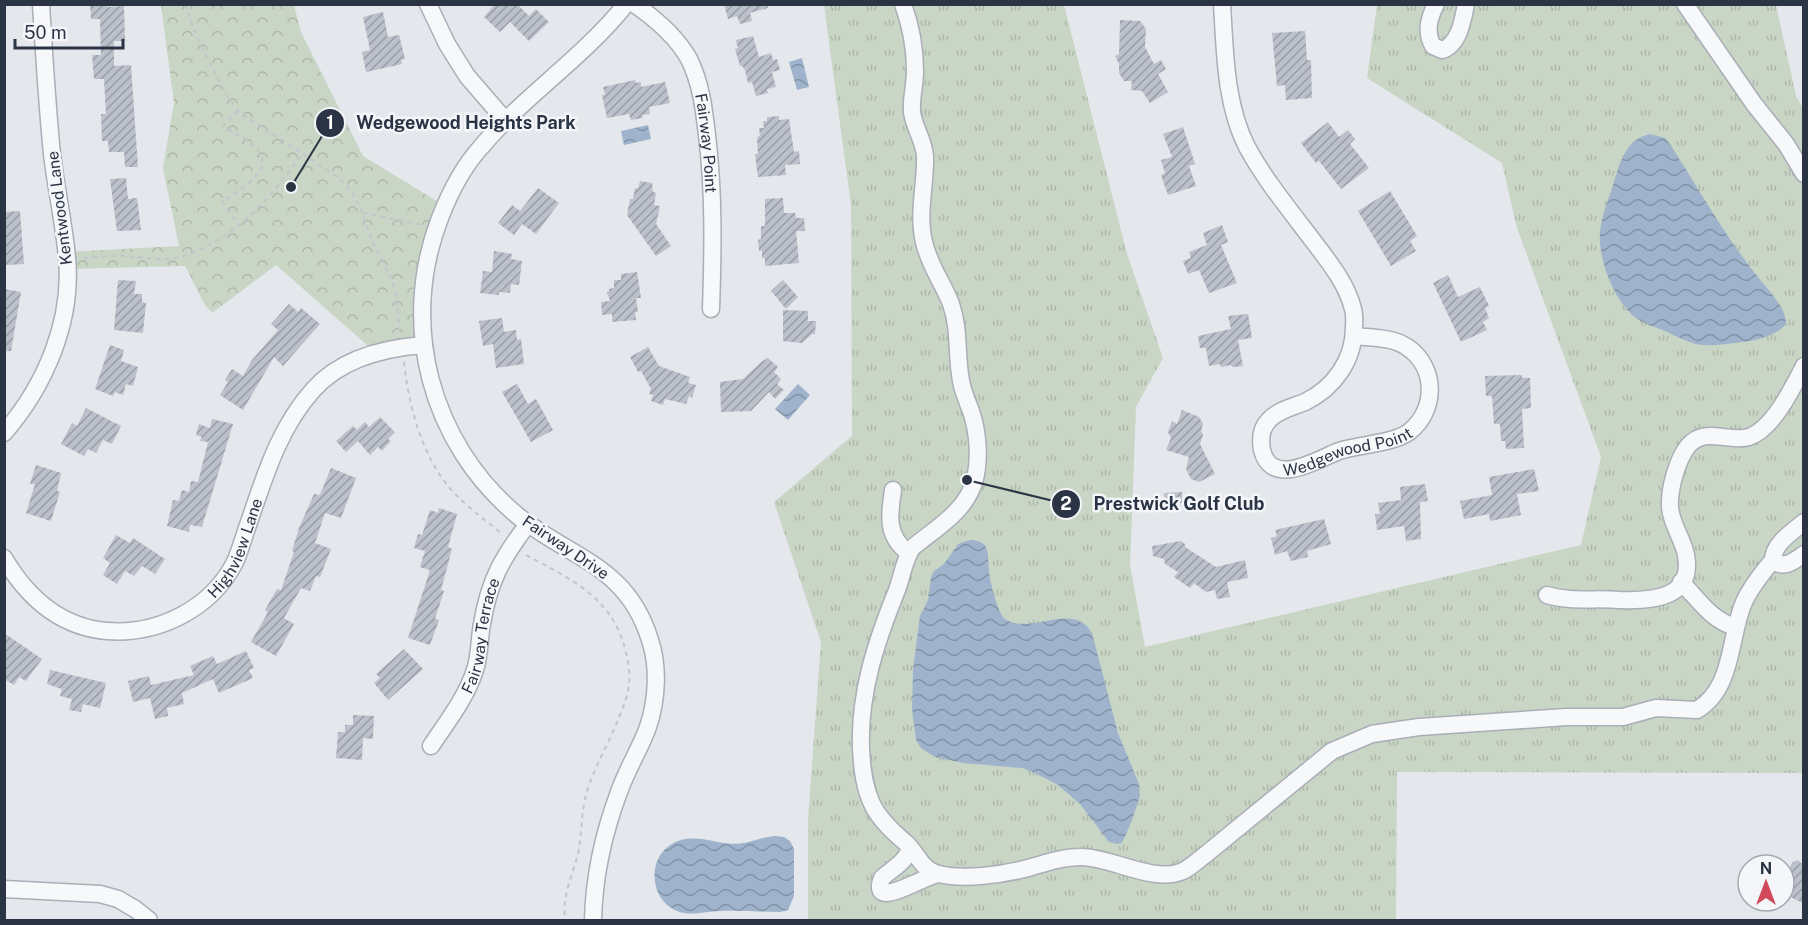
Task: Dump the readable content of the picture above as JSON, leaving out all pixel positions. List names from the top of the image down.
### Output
{
  "streets": {
    "street": [
      "Fairway Point",
      "Kentwood Lane",
      "Wedgewood Point",
      "Highview Lane",
      "Fairway Drive",
      "Fairway Terrace"
    ]
  },
  "crossings": [
    ["Highview Lane", "Fairway Drive"],
    ["Fairway Drive", "Fairway Terrace"]
  ],
  "places": ["Wedgewood Heights Park", "Prestwick Golf Club"],
  "scale_bar": "50 m",
  "north": "top"
}
